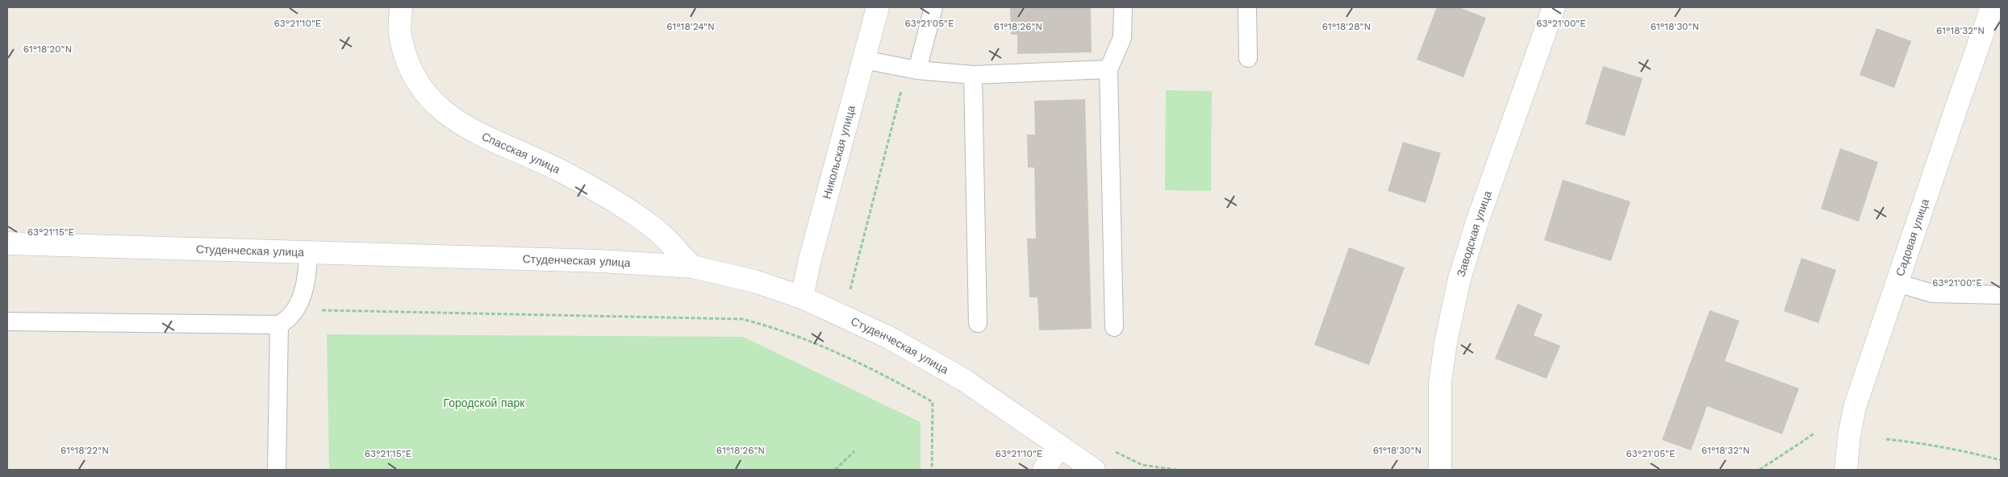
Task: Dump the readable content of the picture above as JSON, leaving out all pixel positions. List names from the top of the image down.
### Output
{
  "streets": {
    "street": [
      "Никольская улица",
      "Спасская улица",
      "Заводская улица",
      "Садовая улица",
      "Студенческая улица"
    ]
  },
  "crossings": [
    ["Никольская улица", "Студенческая улица"],
    ["Спасская улица", "Студенческая улица"]
  ],
  "parks": ["Городской парк"],
  "coordinates": [
    "63°21'10\"E",
    "63°21'05\"E",
    "63°21'00\"E",
    "61°18'24\"N",
    "61°18'26\"N",
    "61°18'28\"N",
    "61°18'30\"N",
    "61°18'32\"N",
    "61°18'20\"N",
    "63°21'15\"E",
    "61°18'22\"N"
  ]
}
